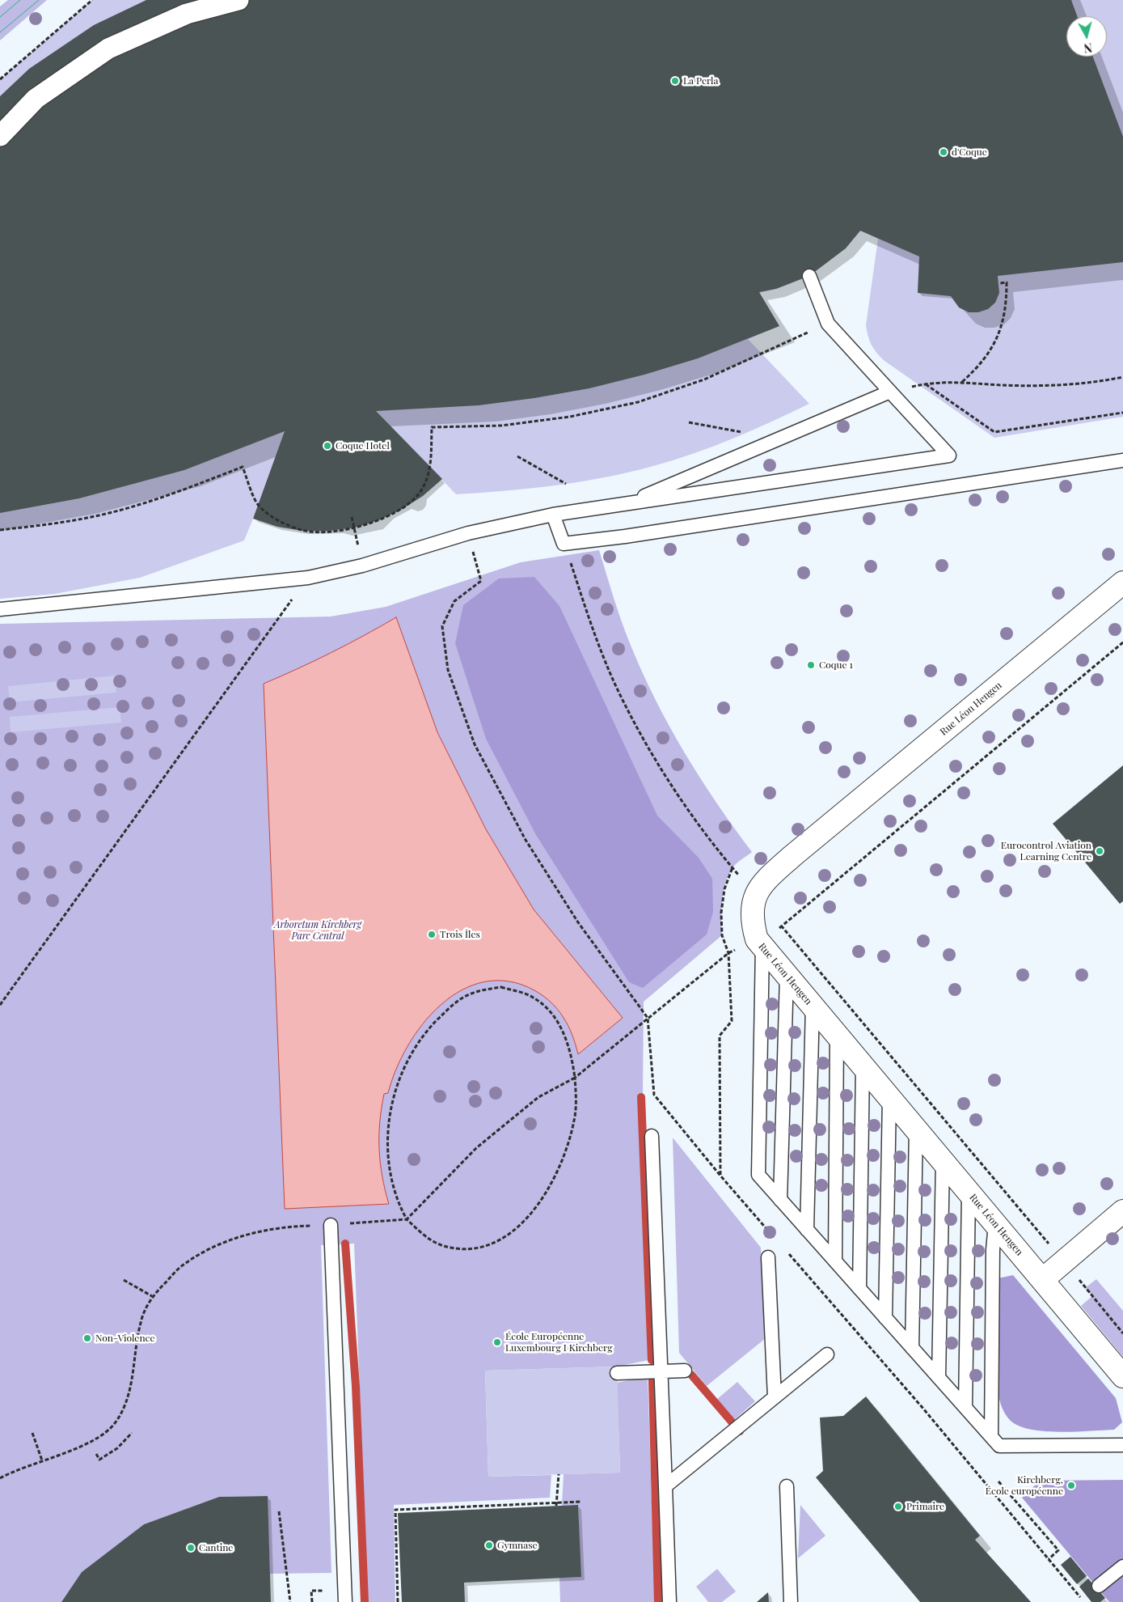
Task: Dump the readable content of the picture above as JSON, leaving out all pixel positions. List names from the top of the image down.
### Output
{
  "streets": {
    "street": ["Rue Léon Hengen"]
  },
  "parks": ["Arboretum Kirchberg Parc Central"],
  "places": [
    "La Perla",
    "d'Coque",
    "Coque Hotel",
    "Coque 1",
    "Eurocontrol Aviation Learning Centre",
    "Trois Îles",
    "Non-Violence",
    "École Européenne Luxembourg I Kirchberg",
    "Kirchberg, École européenne",
    "Primaire",
    "Gymnase",
    "Cantine"
  ],
  "north": "bottom"
}
